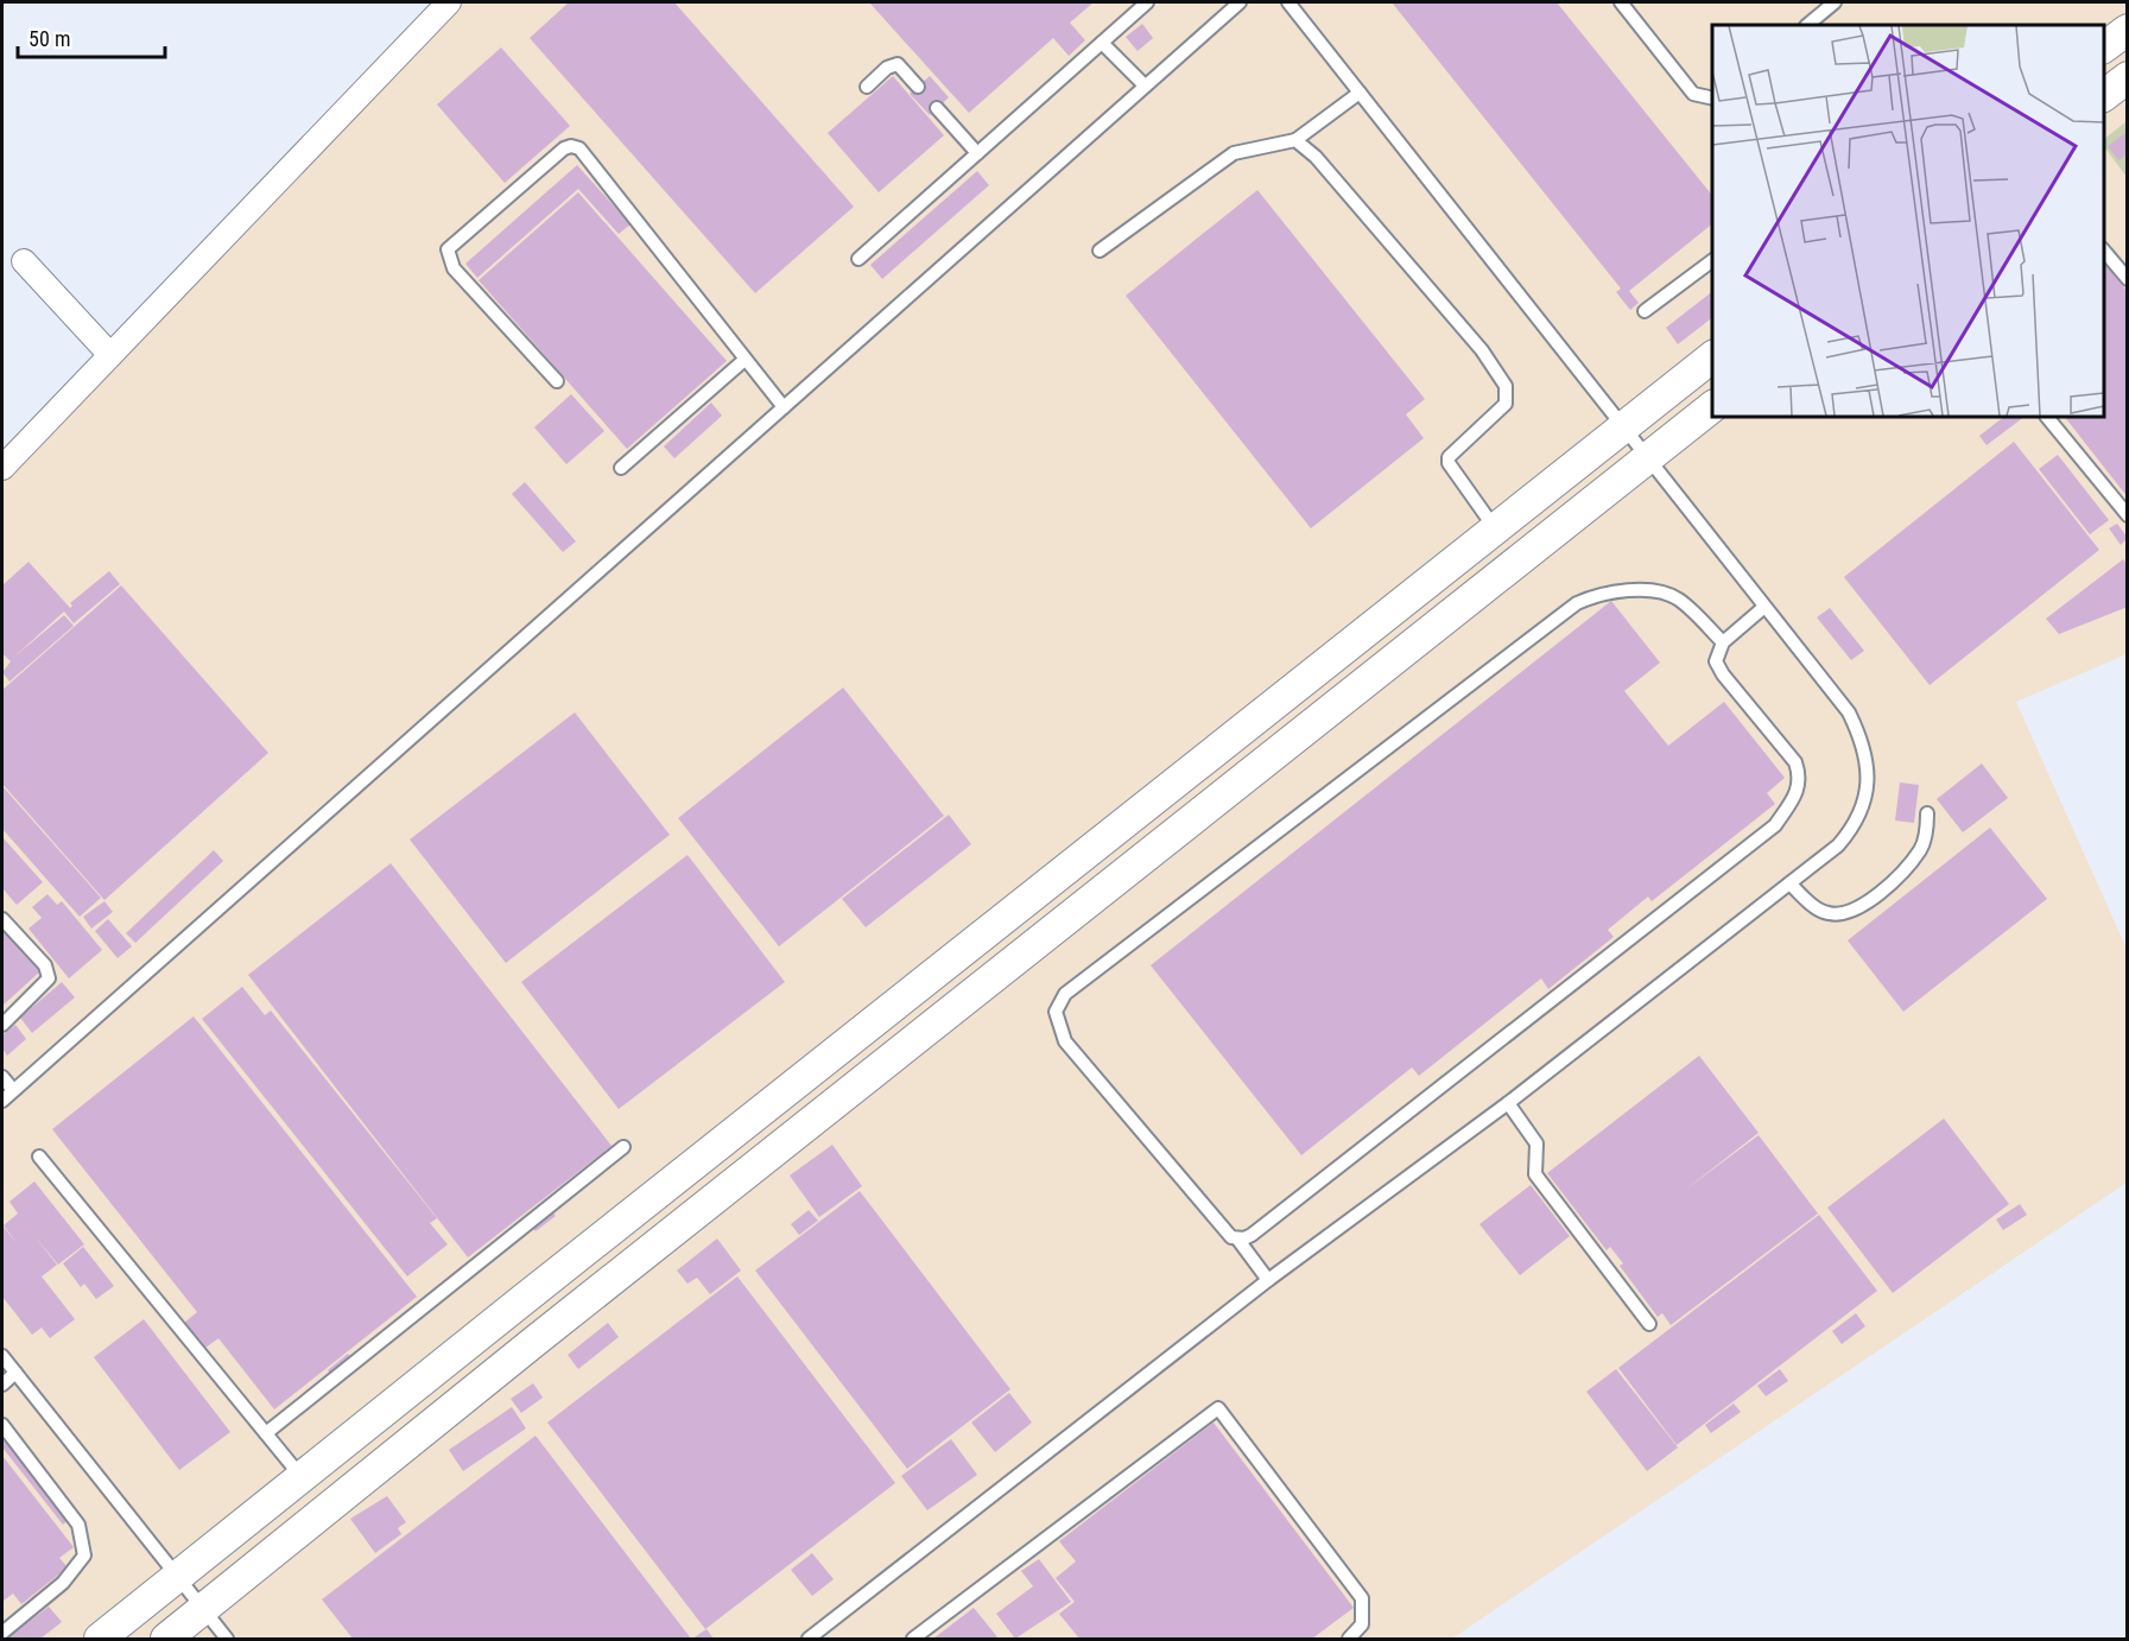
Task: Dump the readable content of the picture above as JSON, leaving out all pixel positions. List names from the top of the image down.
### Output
{
  "scale_bar": "50 m"
}
